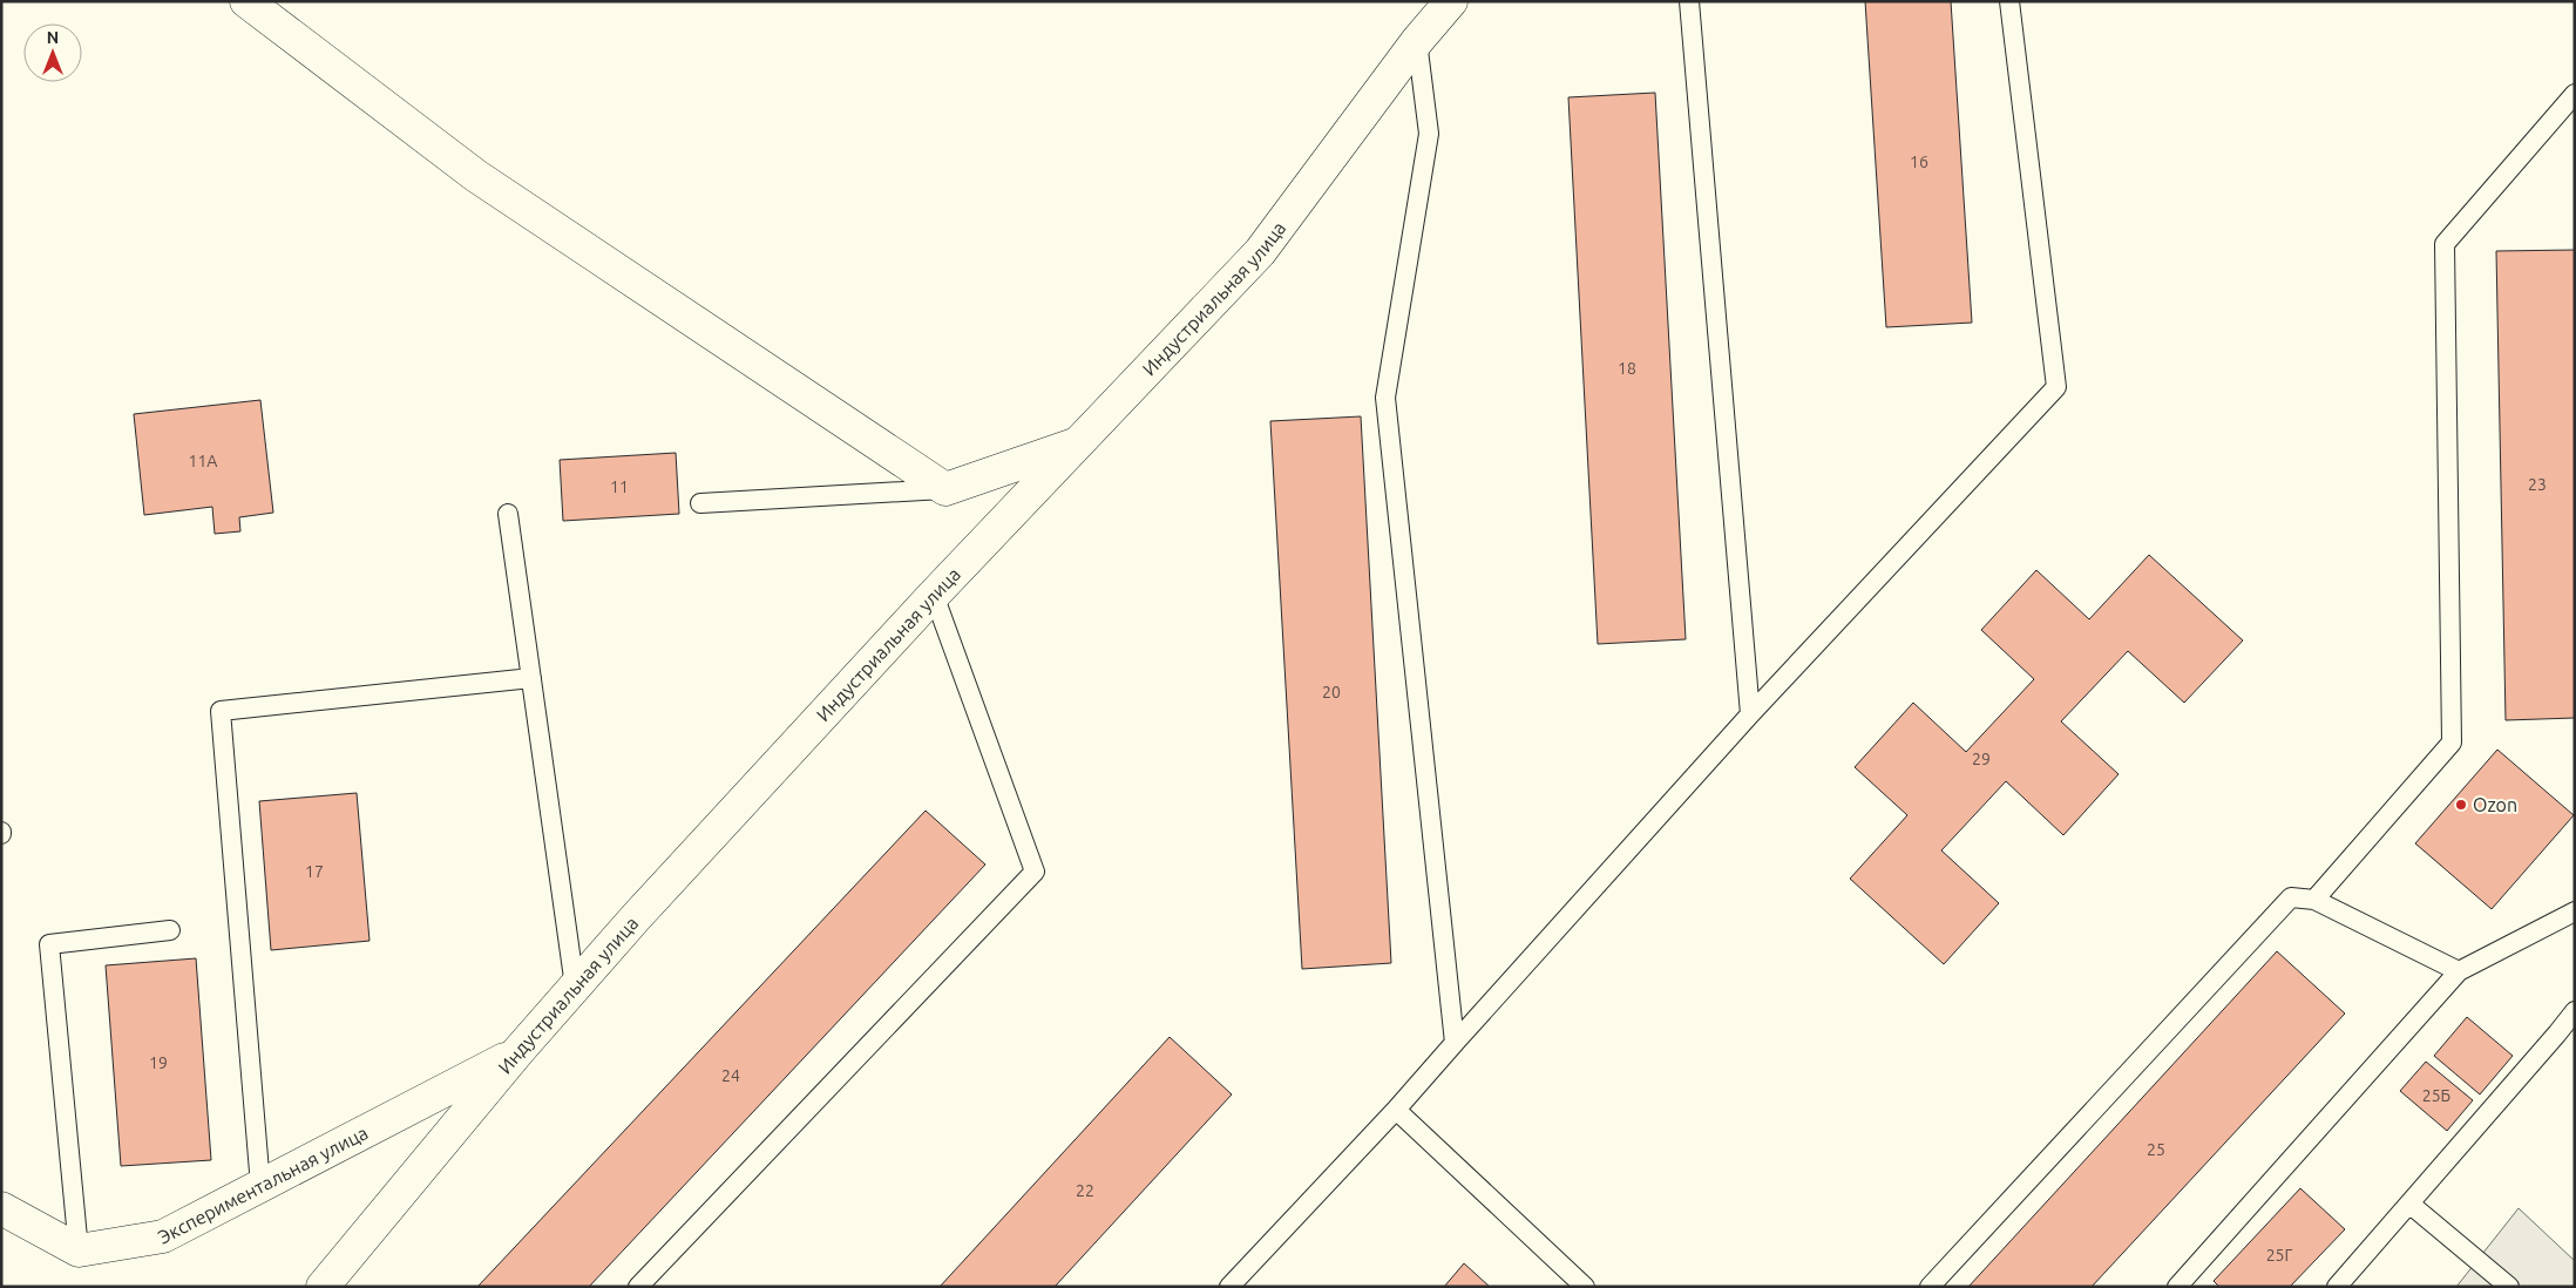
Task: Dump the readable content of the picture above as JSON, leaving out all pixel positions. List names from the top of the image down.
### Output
{
  "streets": {
    "street": ["Индустриальная улица", "Экспериментальная улица"]
  },
  "crossings": [
    ["Индустриальная улица", "Экспериментальная улица"]
  ],
  "places": ["Ozon"],
  "house_numbers": [
    "16",
    "18",
    "11А",
    "23",
    "11",
    "20",
    "29",
    "17",
    "19",
    "24",
    "25Б",
    "25",
    "22",
    "25Г"
  ],
  "north": "top"
}
